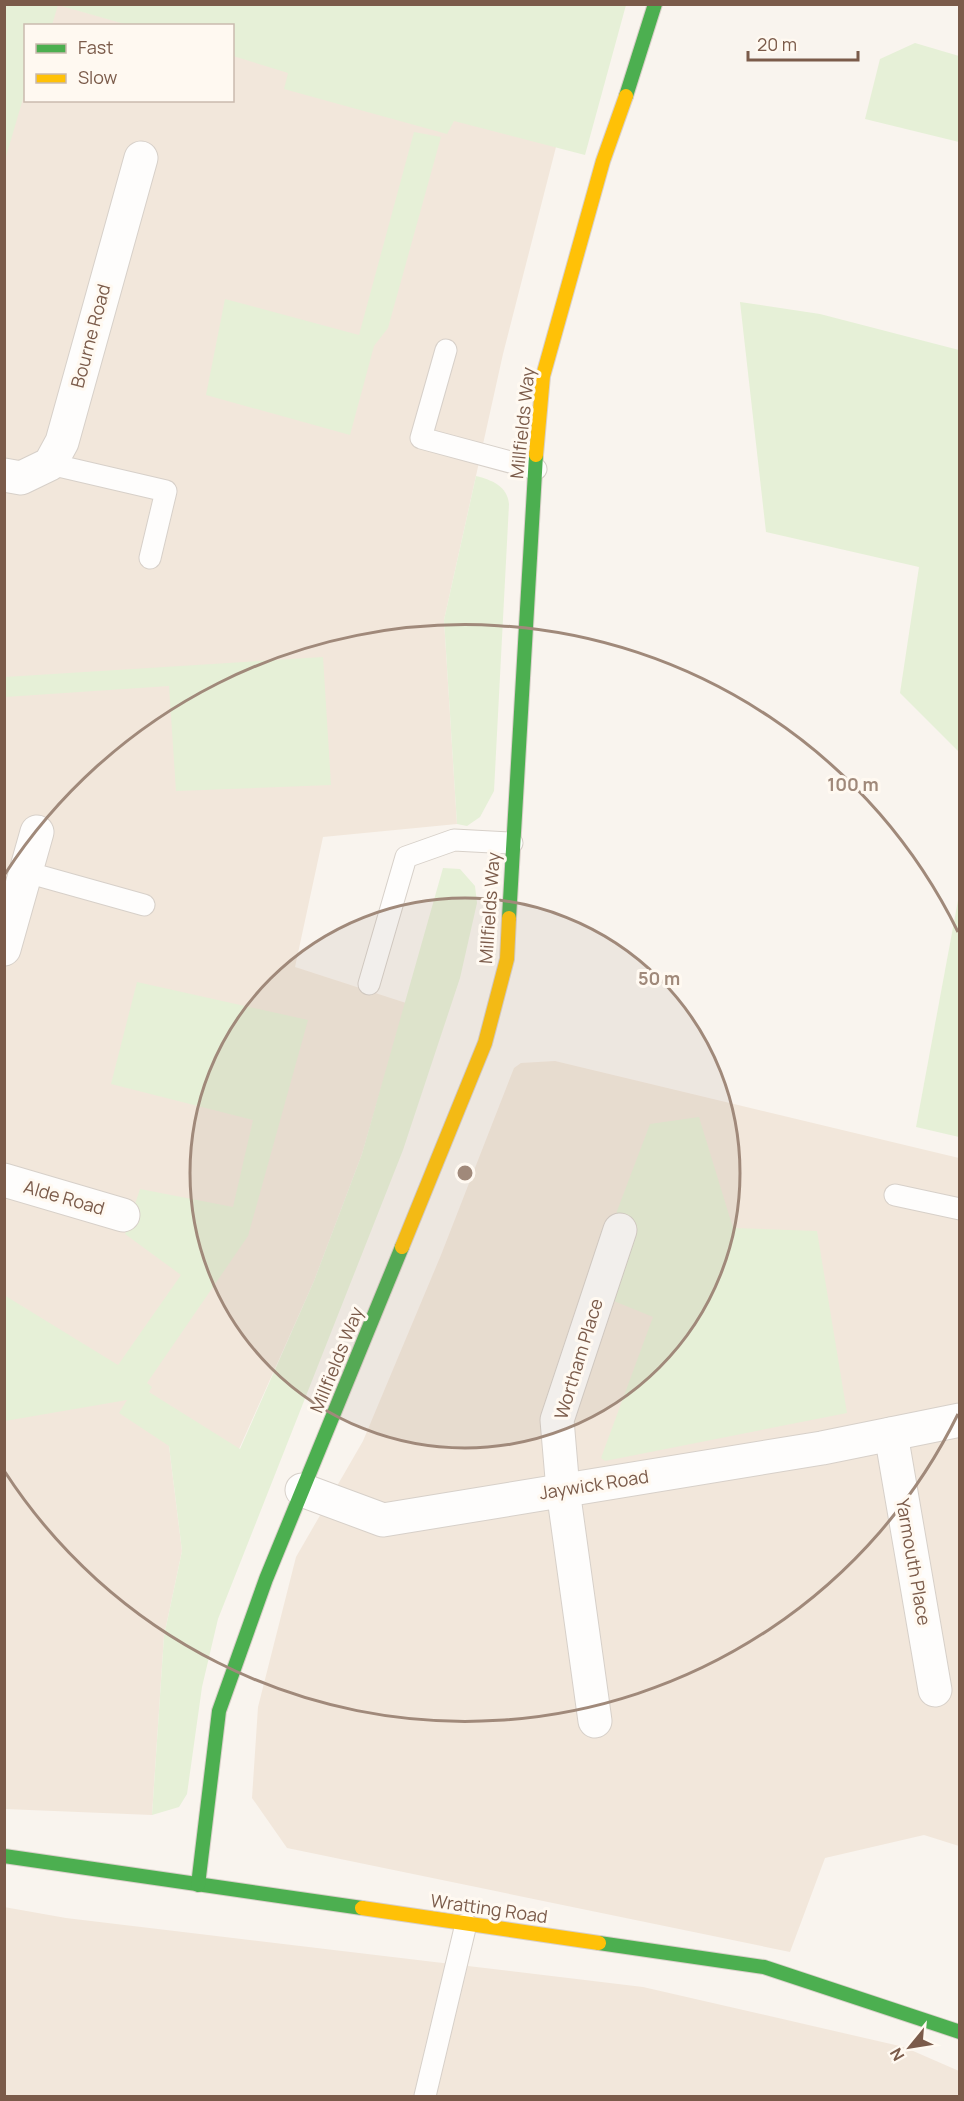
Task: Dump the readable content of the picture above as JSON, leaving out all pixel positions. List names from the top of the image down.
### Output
{
  "streets": {
    "street": [
      "Bourne Road",
      "Millfields Way",
      "Alde Road",
      "Wortham Place",
      "Jaywick Road",
      "Yarmouth Place",
      "Wratting Road"
    ]
  },
  "crossings": [
    ["Millfields Way", "Jaywick Road"],
    ["Millfields Way", "Wratting Road"],
    ["Wortham Place", "Jaywick Road"],
    ["Jaywick Road", "Yarmouth Place"]
  ],
  "legend": ["Fast", "Slow"],
  "scale_bar": "20 m",
  "north": "bottom left",
  "rings": ["100 m", "50 m"]
}
